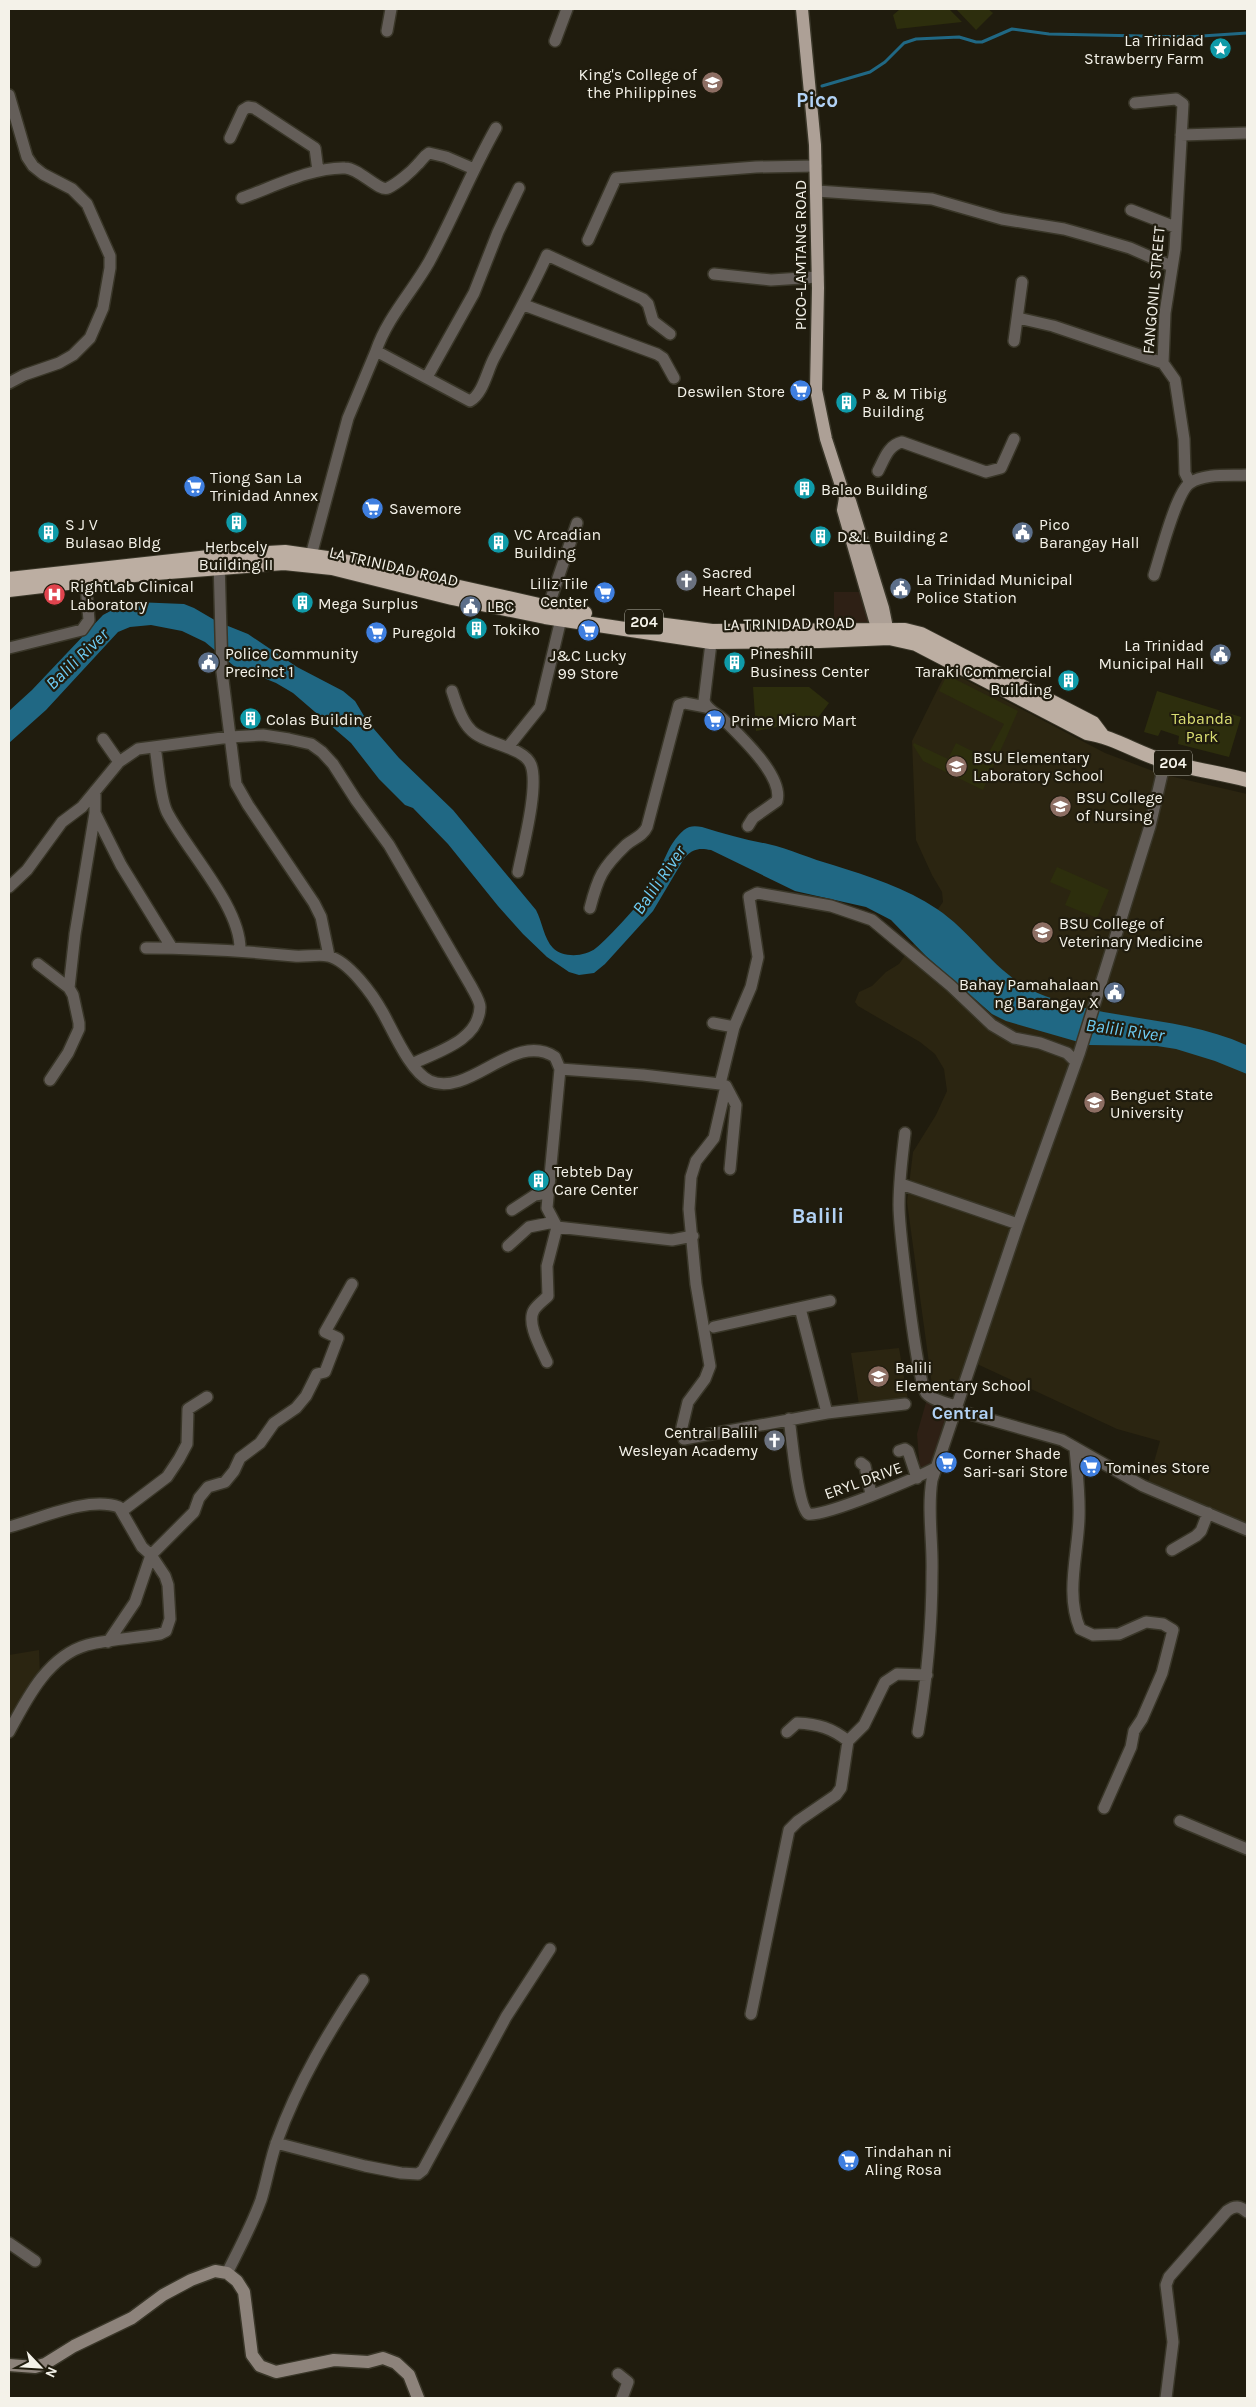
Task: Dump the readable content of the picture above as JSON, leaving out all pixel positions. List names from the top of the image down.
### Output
{
  "streets": {
    "highway": ["LA TRINIDAD ROAD", "204"],
    "main road": ["PICO-LAMTANG ROAD"],
    "street": ["FANGONIL STREET", "ERYL DRIVE"]
  },
  "crossings": [
    ["PICO-LAMTANG ROAD", "LA TRINIDAD ROAD"],
    ["PICO-LAMTANG ROAD", "204"],
    ["LA TRINIDAD ROAD", "204"]
  ],
  "districts": ["Pico", "Balili", "Central"],
  "water": ["Balili River"],
  "parks": ["Tabanda Park"],
  "places": {
    "place": ["La Trinidad Strawberry Farm"],
    "school or university": [
      "King's College of the Philippines",
      "BSU Elementary Laboratory School",
      "BSU College of Nursing",
      "BSU College of Veterinary Medicine",
      "Benguet State University",
      "Balili Elementary School"
    ],
    "supermarket": [
      "Deswilen Store",
      "Tiong San La Trinidad Annex",
      "Savemore",
      "Liliz Tile Center",
      "J&C Lucky 99 Store",
      "Puregold",
      "Prime Micro Mart",
      "Corner Shade Sari-sari Store",
      "Tomines Store",
      "Tindahan ni Aling Rosa"
    ],
    "building": [
      "P & M Tibig Building",
      "Balao Building",
      "Herbcely Building II",
      "S J V Bulasao Bldg",
      "D&L Building 2",
      "VC Arcadian Building",
      "Mega Surplus",
      "Tokiko",
      "Pineshill Business Center",
      "Taraki Commercial Building",
      "Colas Building",
      "Tebteb Day Care Center"
    ],
    "public building": [
      "Pico Barangay Hall",
      "La Trinidad Municipal Police Station",
      "LBC",
      "La Trinidad Municipal Hall",
      "Police Community Precinct 1",
      "Bahay Pamahalaan ng Barangay X"
    ],
    "church": ["Sacred Heart Chapel", "Central Balili Wesleyan Academy"],
    "hospital": ["RightLab Clinical Laboratory"]
  },
  "north": "bottom right"
}
